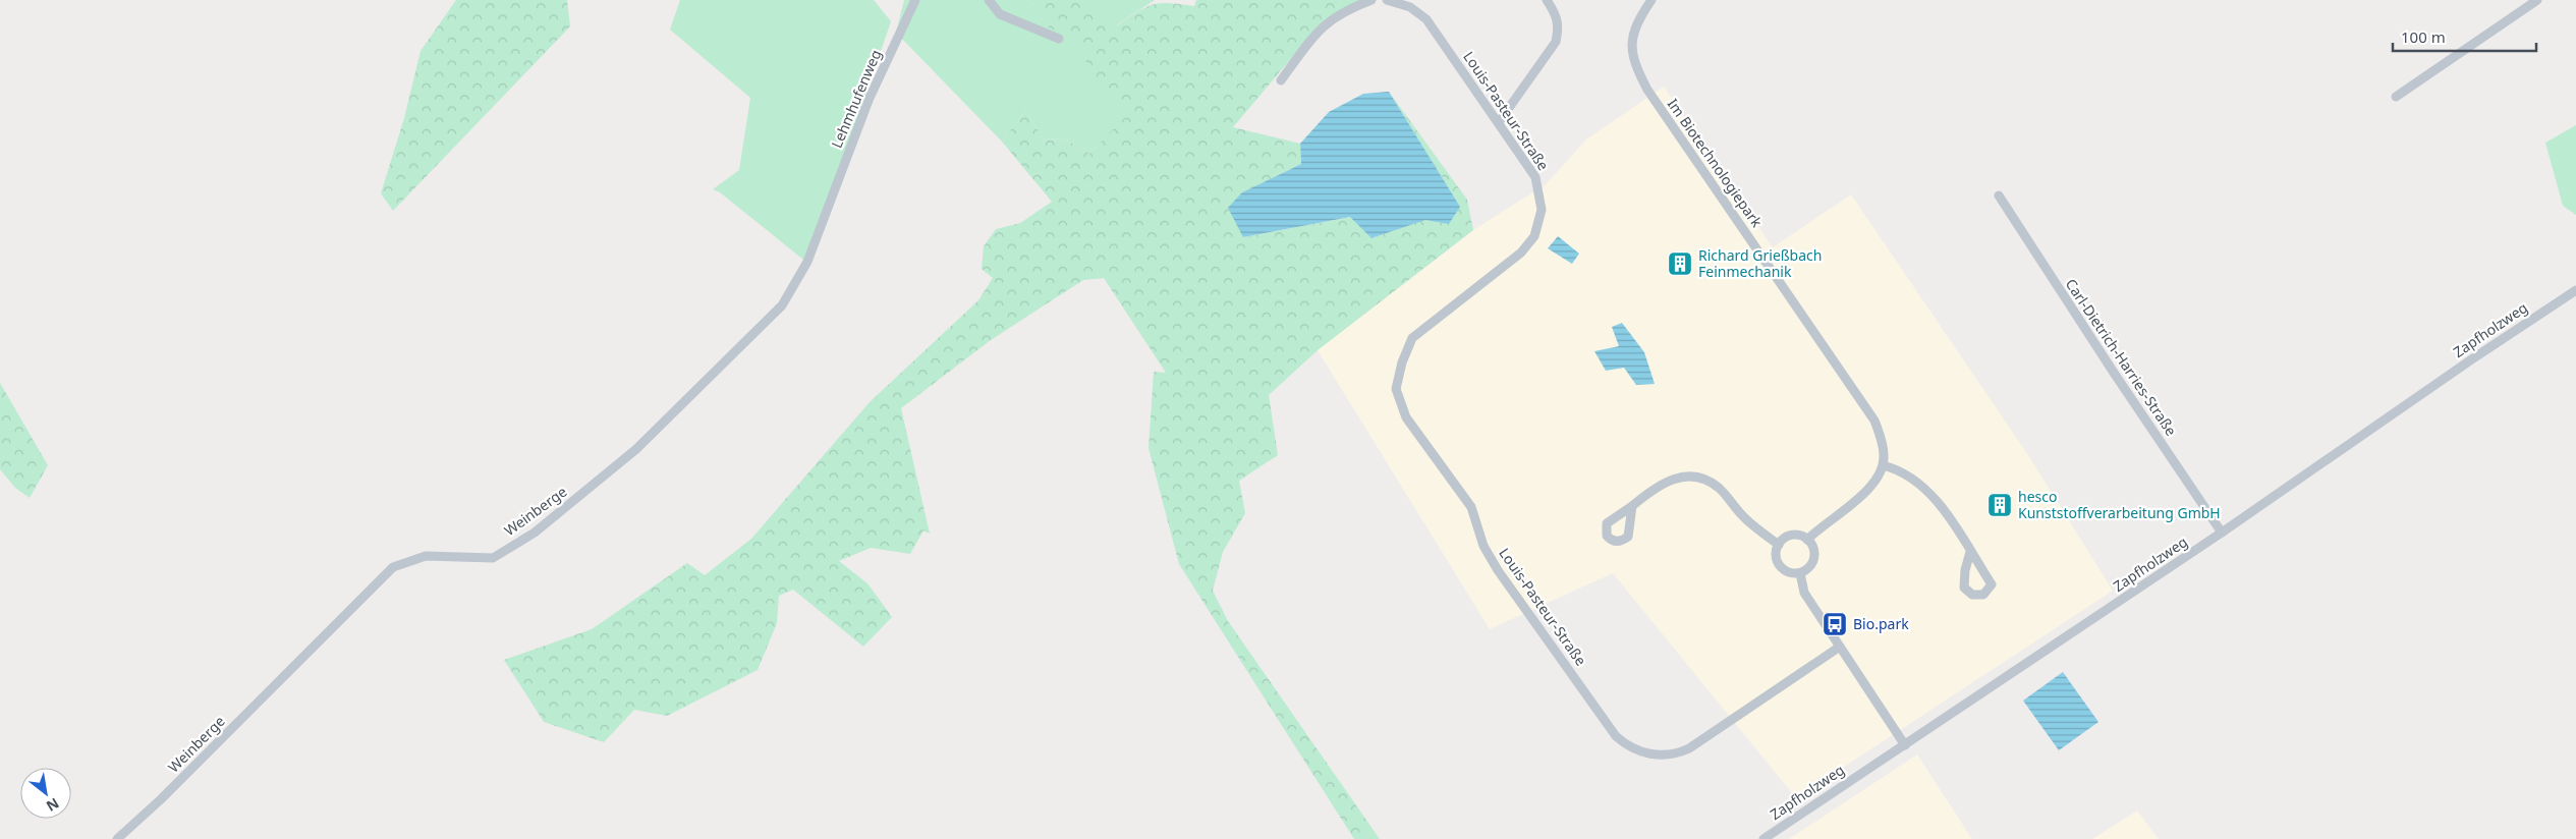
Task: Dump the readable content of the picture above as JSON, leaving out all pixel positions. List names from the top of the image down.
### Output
{
  "streets": {
    "street": [
      "Lehmhufenweg",
      "Louis-Pasteur-Straße",
      "Im Biotechnologiepark",
      "Zapfholzweg",
      "Carl-Dietrich-Harries-Straße",
      "Weinberge"
    ]
  },
  "crossings": [
    ["Lehmhufenweg", "Weinberge"],
    ["Zapfholzweg", "Carl-Dietrich-Harries-Straße"]
  ],
  "places": {
    "building": ["Richard Grießbach Feinmechanik", "hesco Kunststoffverarbeitung GmbH"],
    "bus stop": ["Bio.park"]
  },
  "scale_bar": "100 m",
  "north": "bottom right"
}
